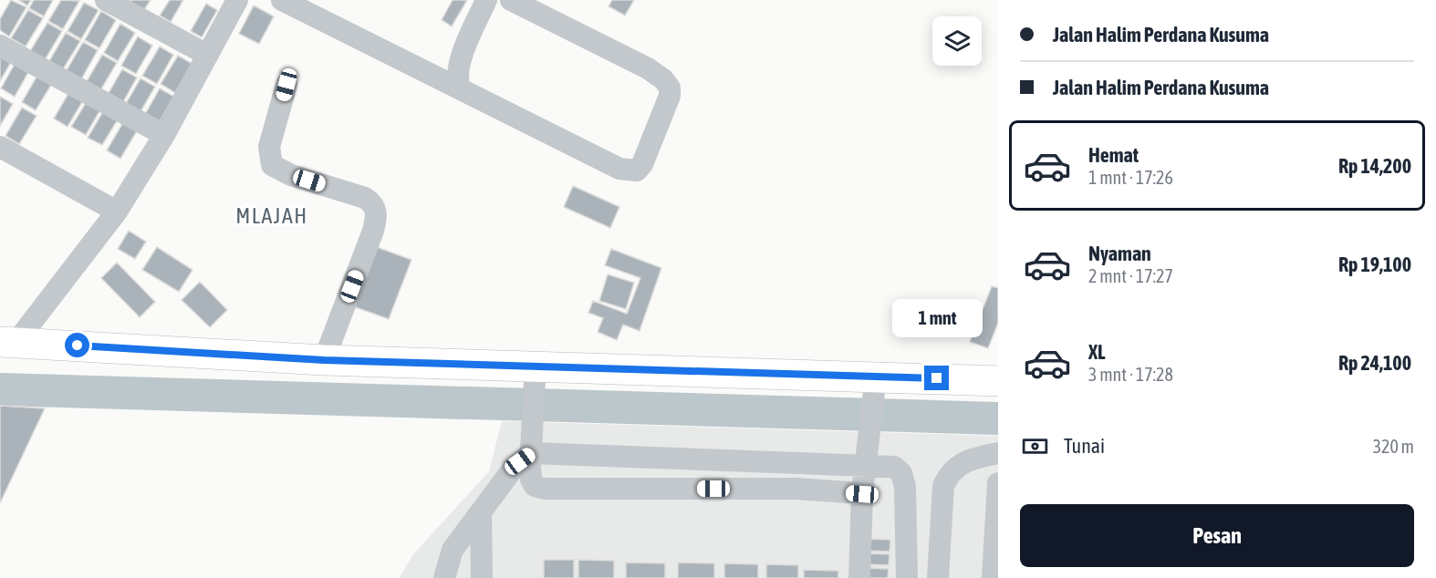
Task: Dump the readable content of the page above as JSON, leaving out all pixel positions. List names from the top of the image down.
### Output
{
  "districts": ["MLAJAH"],
  "page": {
    "banner": ["Jalan Halim Perdana Kusuma", "Jalan Halim Perdana Kusuma"],
    "list": [
      {
        "name": "Hemat",
        "note": "1 mnt · 17:26",
        "value": "Rp 14,200"
      },
      {
        "name": "Nyaman",
        "note": "2 mnt · 17:27",
        "value": "Rp 19,100"
      },
      {
        "name": "XL",
        "note": "3 mnt · 17:28",
        "value": "Rp 24,100"
      }
    ],
    "bubble": "1 mnt",
    "pay": ["Tunai", "320 m"],
    "buttons": "Pesan"
  }
}
